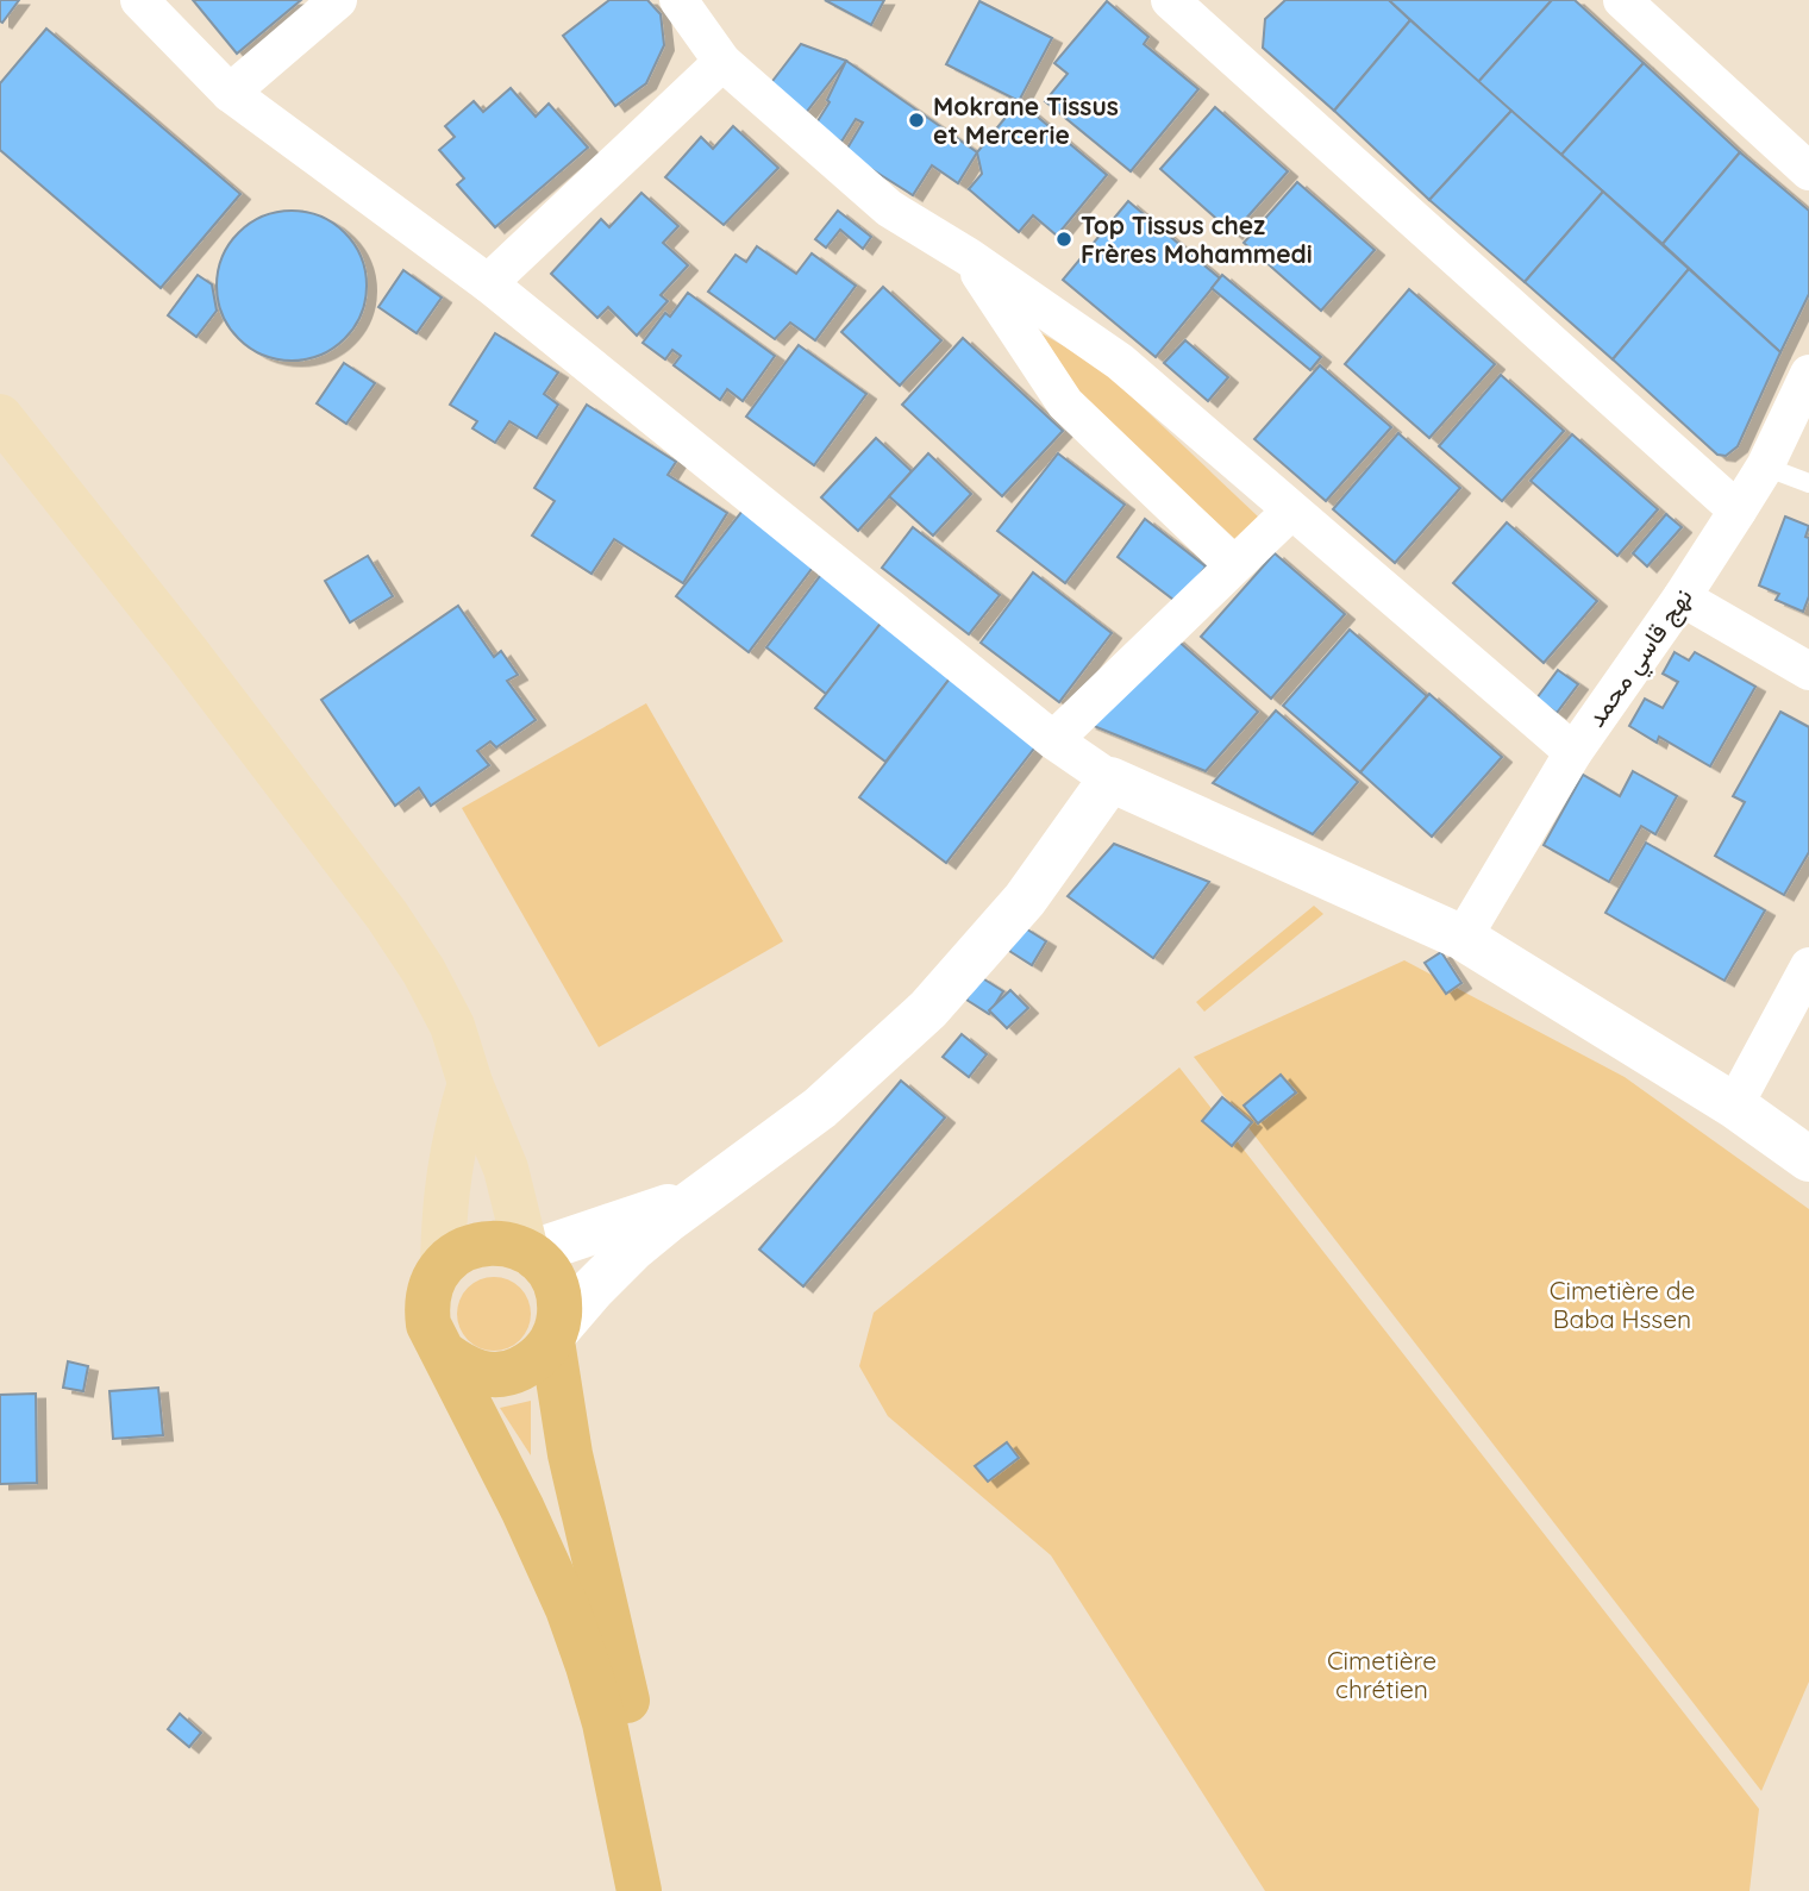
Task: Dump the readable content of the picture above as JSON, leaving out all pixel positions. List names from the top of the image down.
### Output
{
  "streets": {
    "street": ["نهج قاسي محمد"]
  },
  "parks": ["Cimetière de Baba Hssen", "Cimetière chrétien"],
  "places": ["Mokrane Tissus et Mercerie", "Top Tissus chez Frères Mohammedi"]
}
